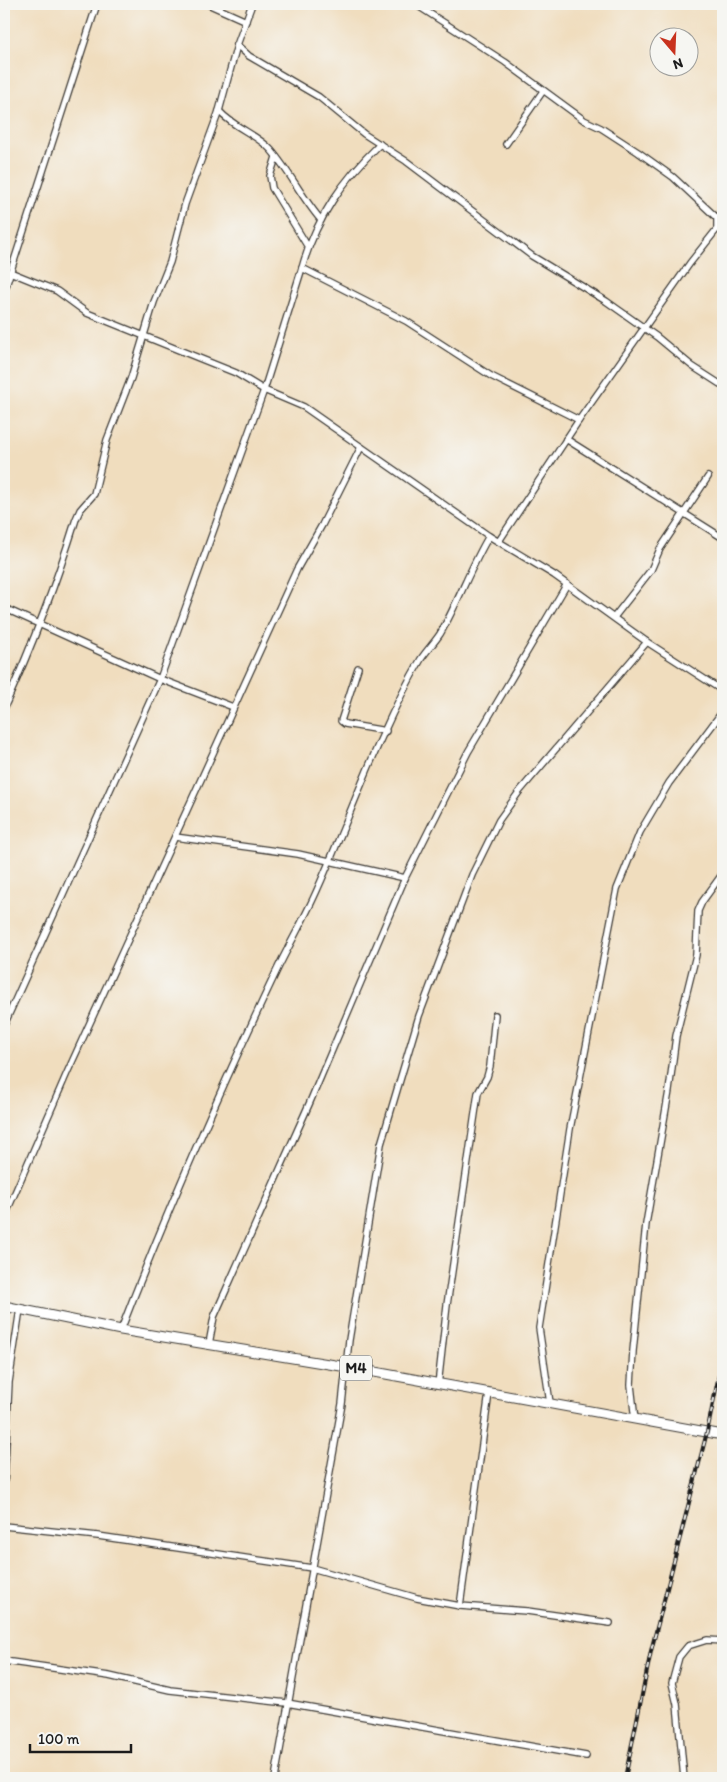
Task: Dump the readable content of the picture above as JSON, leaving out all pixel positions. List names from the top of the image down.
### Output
{
  "streets": {
    "main road": ["M4"]
  },
  "scale_bar": "100 m",
  "north": "bottom"
}
